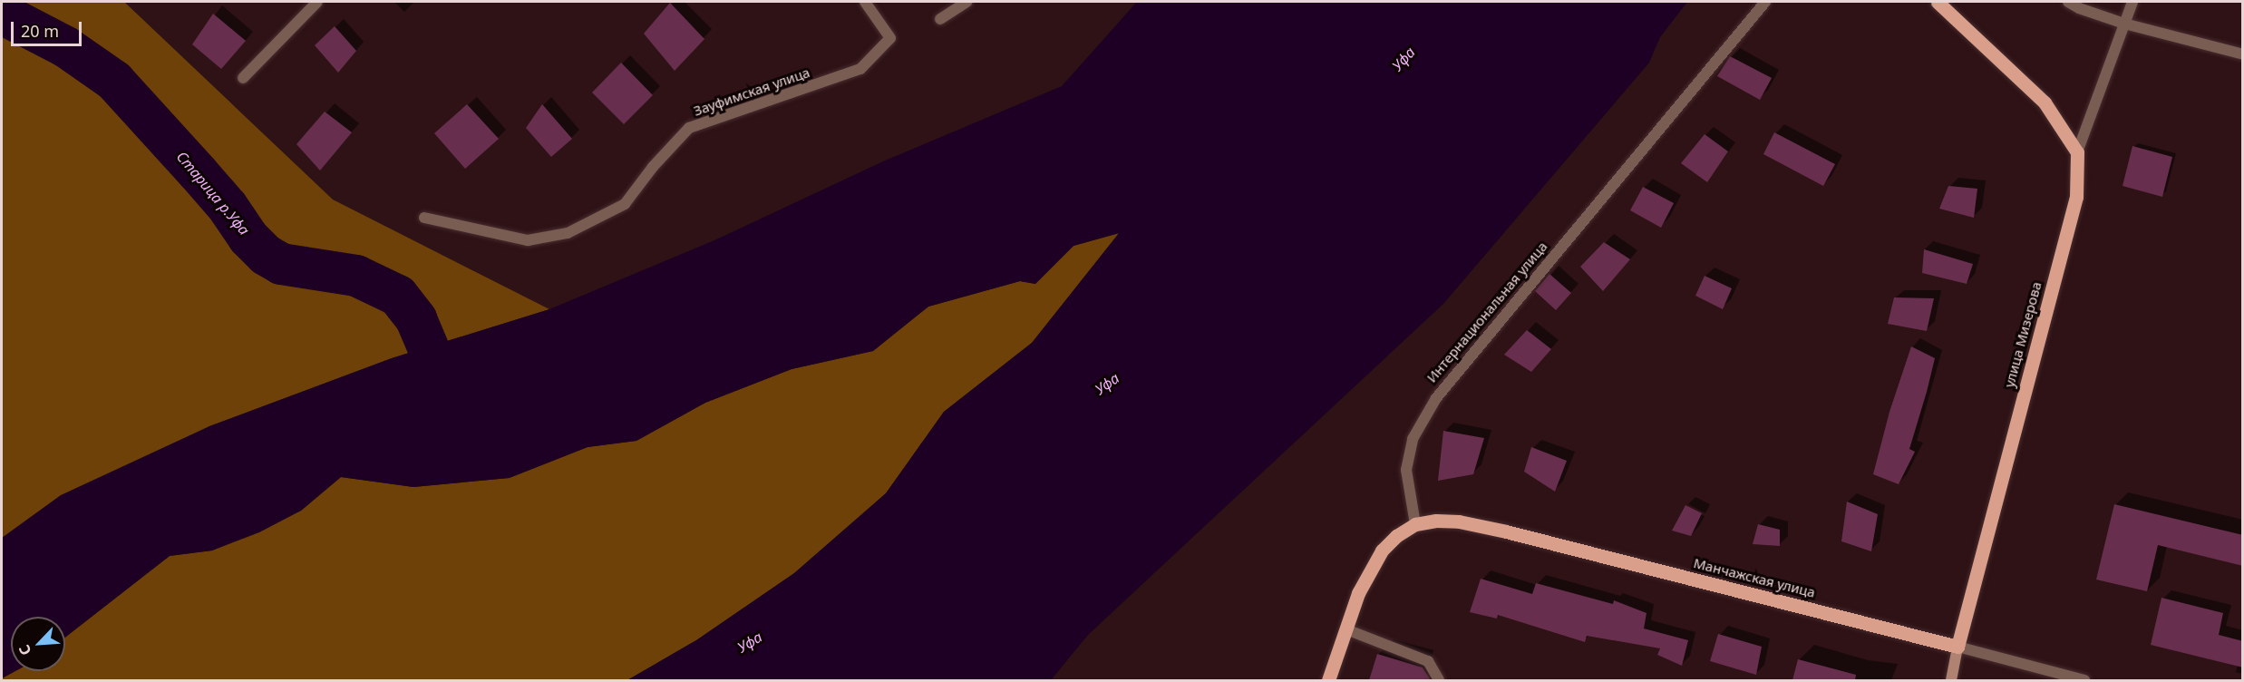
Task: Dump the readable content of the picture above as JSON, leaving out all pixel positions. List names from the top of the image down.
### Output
{
  "streets": {
    "main road": ["улица Мизерова", "Манчажская улица"],
    "street": ["Зауфимская улица", "Интернациональная улица"]
  },
  "crossings": [
    ["Интернациональная улица", "Манчажская улица"],
    ["улица Мизерова", "Манчажская улица"]
  ],
  "water": ["Уфа", "Старица р.Уфа"],
  "scale_bar": "20 m",
  "north": "bottom left"
}
